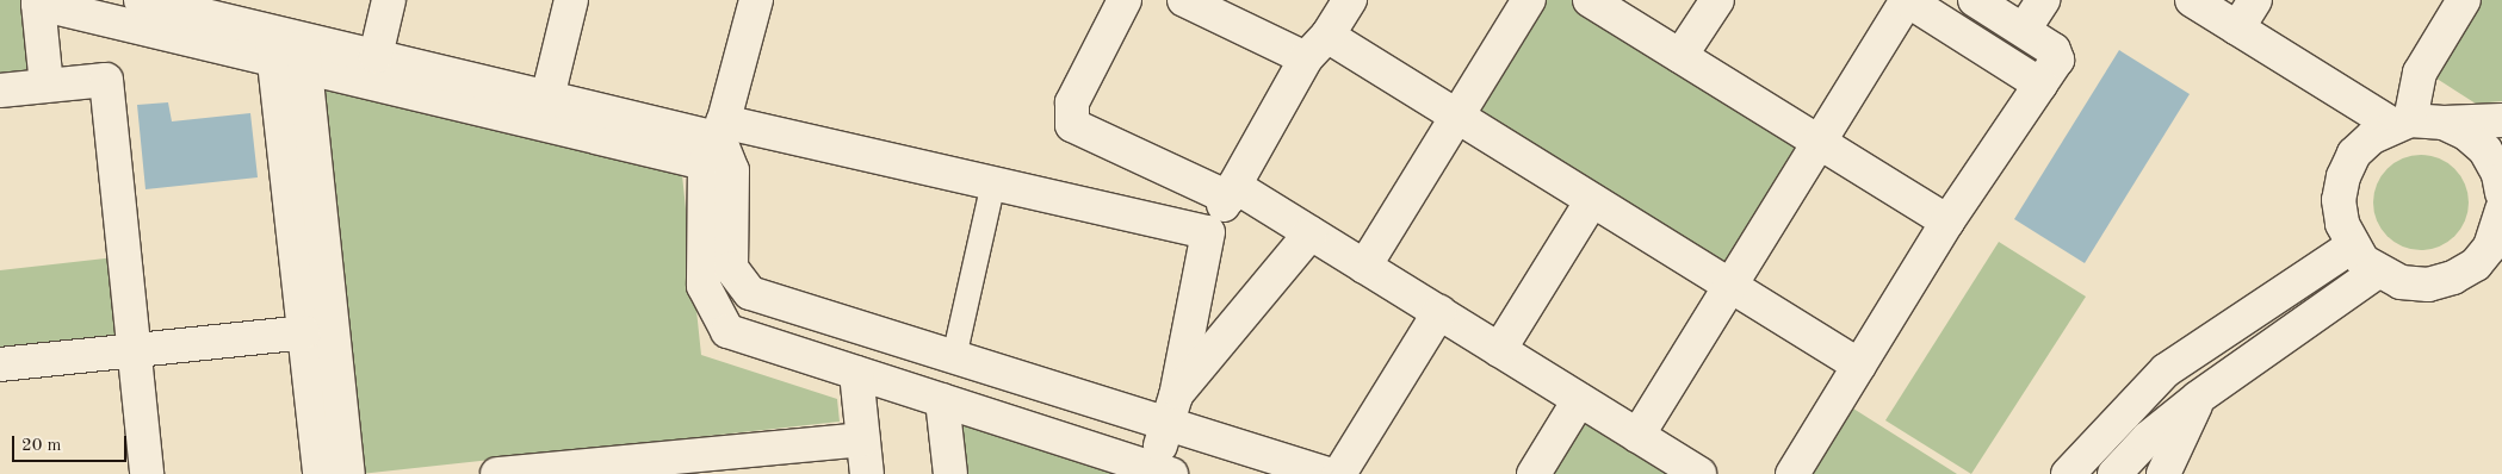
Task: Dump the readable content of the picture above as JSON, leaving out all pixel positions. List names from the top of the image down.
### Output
{
  "scale_bar": "20 m"
}
